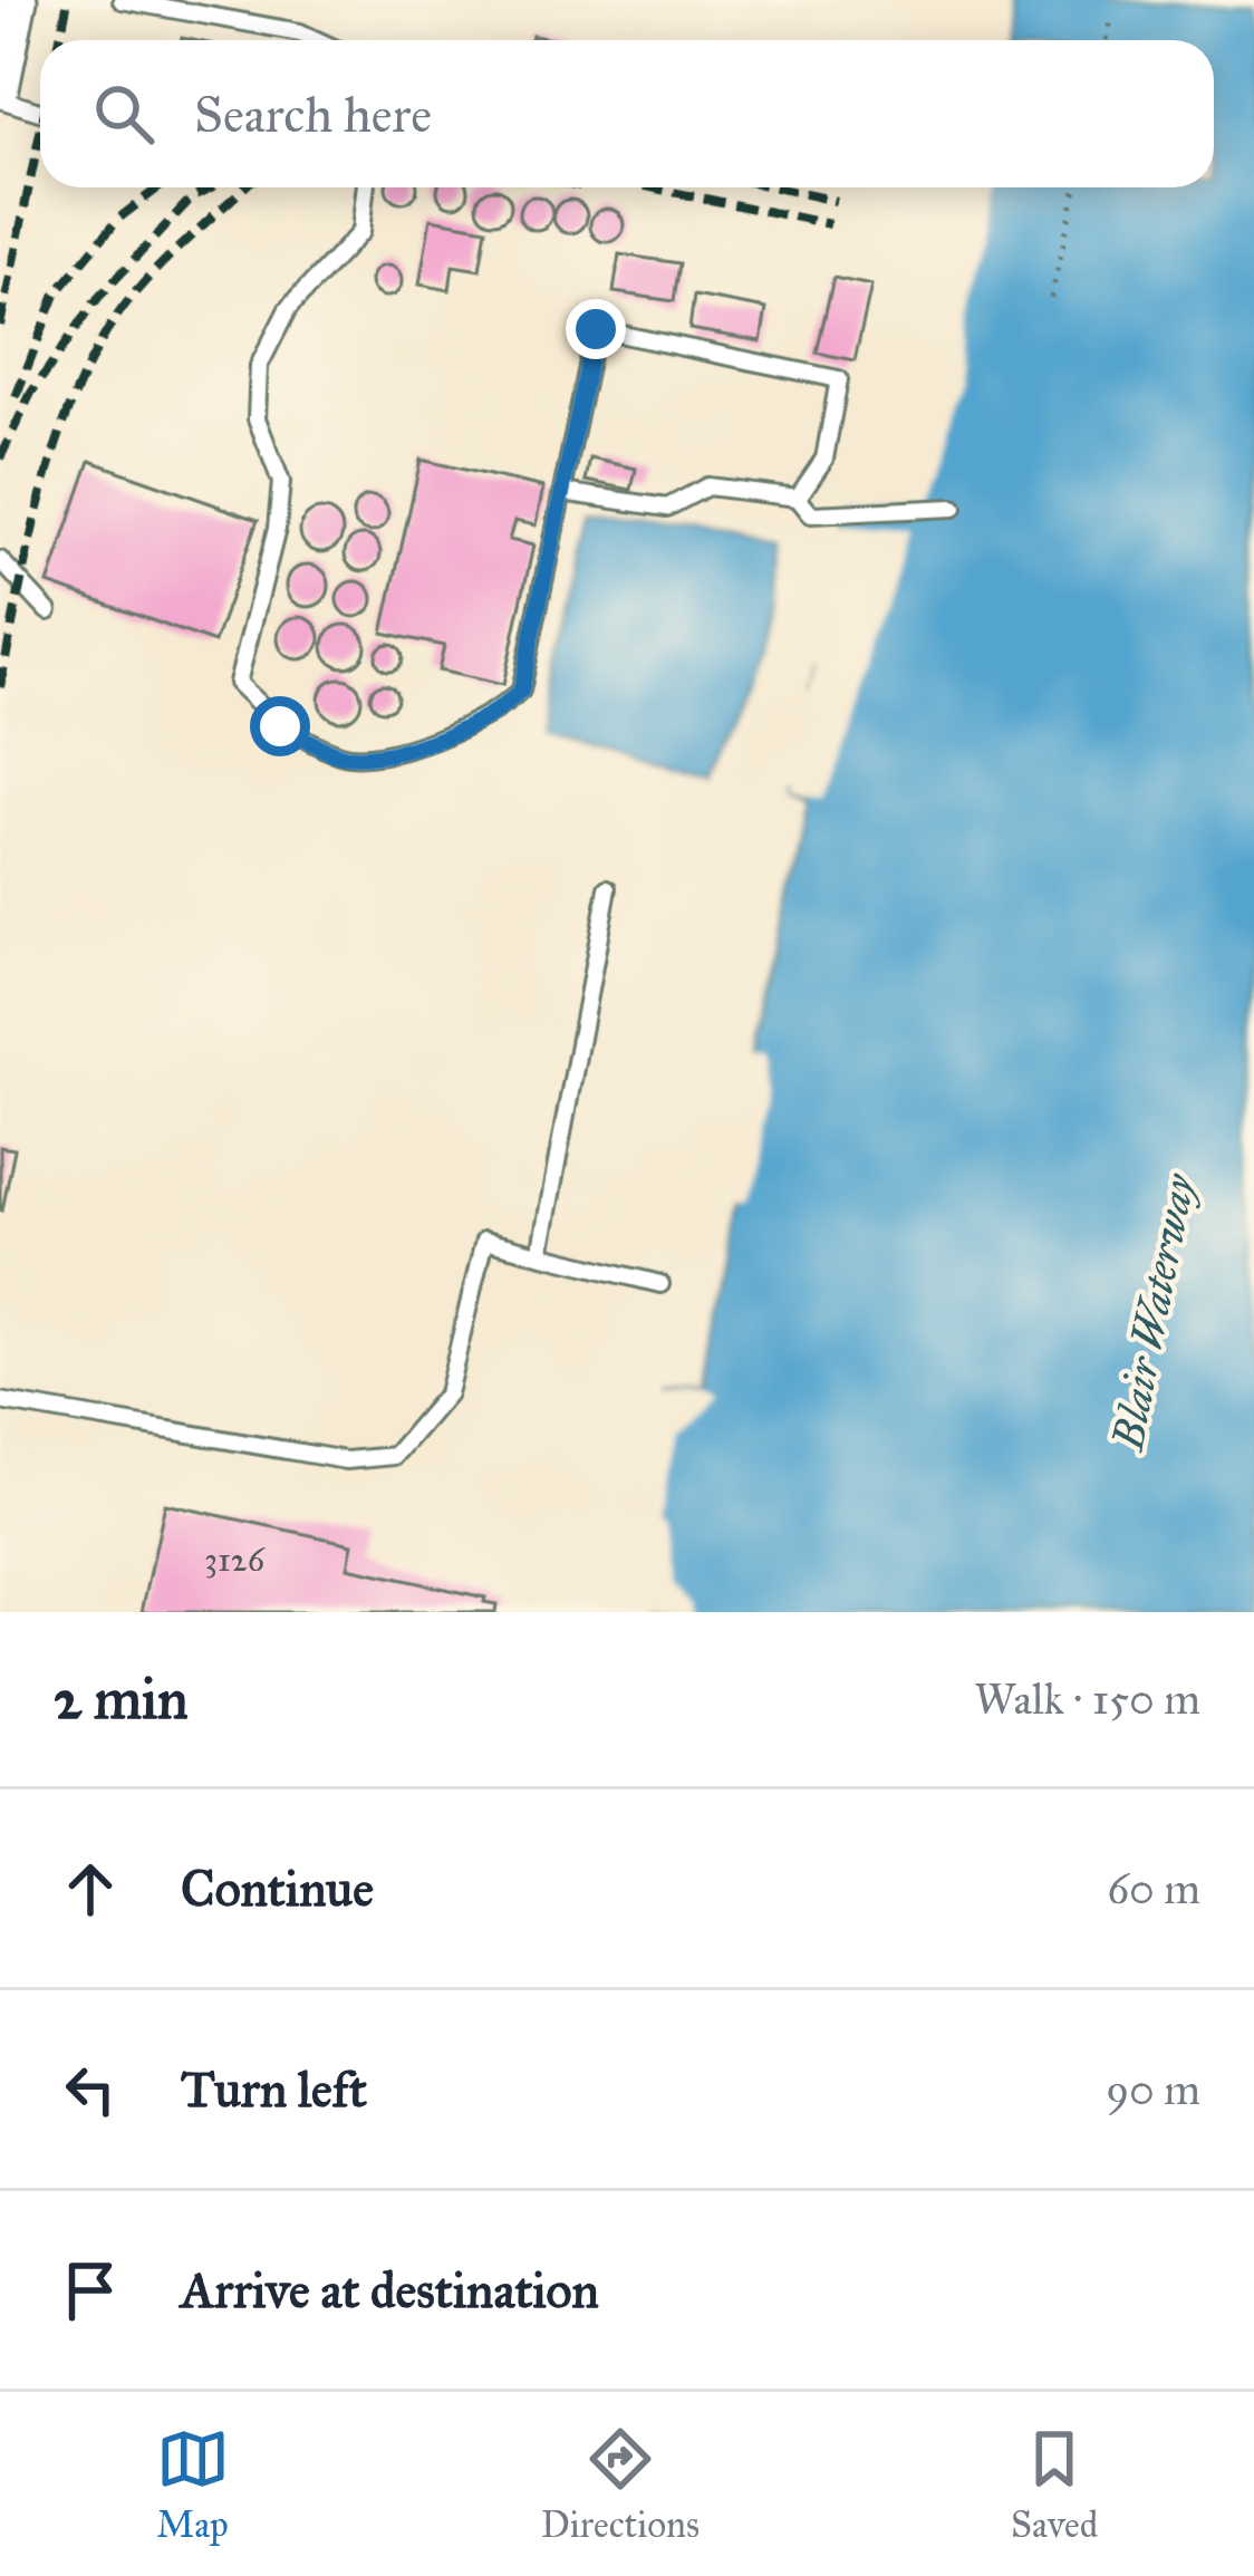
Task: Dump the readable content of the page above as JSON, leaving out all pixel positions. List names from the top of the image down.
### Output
{
  "water": ["Blair Waterway"],
  "house_numbers": ["3126"],
  "page": {
    "search": "Search here",
    "heading": ["2 min", "Walk · 150 m"],
    "list": [
      ["Continue", "60 m"],
      ["Turn left", "90 m"],
      "Arrive at destination"
    ],
    "nav": ["Map", "Directions", "Saved"]
  }
}
